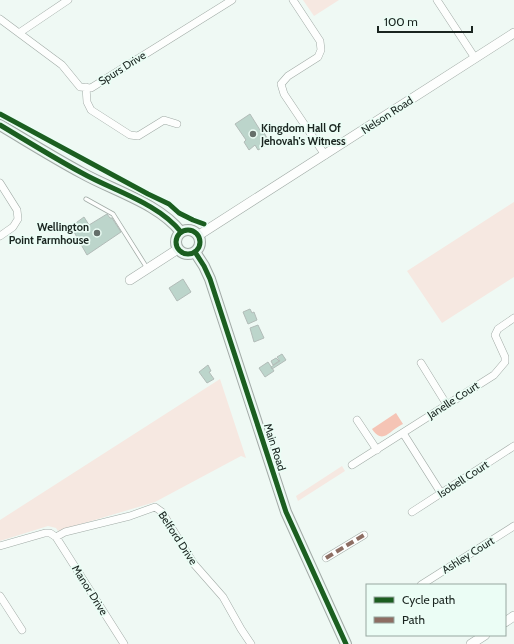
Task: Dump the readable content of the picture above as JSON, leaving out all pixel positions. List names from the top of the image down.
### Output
{
  "streets": {
    "main road": ["Main Road"],
    "street": [
      "Spurs Drive",
      "Nelson Road",
      "Janelle Court",
      "Isobell Court",
      "Belford Drive",
      "Ashley Court",
      "Manor Drive"
    ]
  },
  "crossings": [
    ["Nelson Road", "Main Road"],
    ["Belford Drive", "Manor Drive"]
  ],
  "places": ["Kingdom Hall Of Jehovah's Witness", "Wellington Point Farmhouse"],
  "legend": ["Cycle path", "Path"],
  "scale_bar": "100 m"
}
